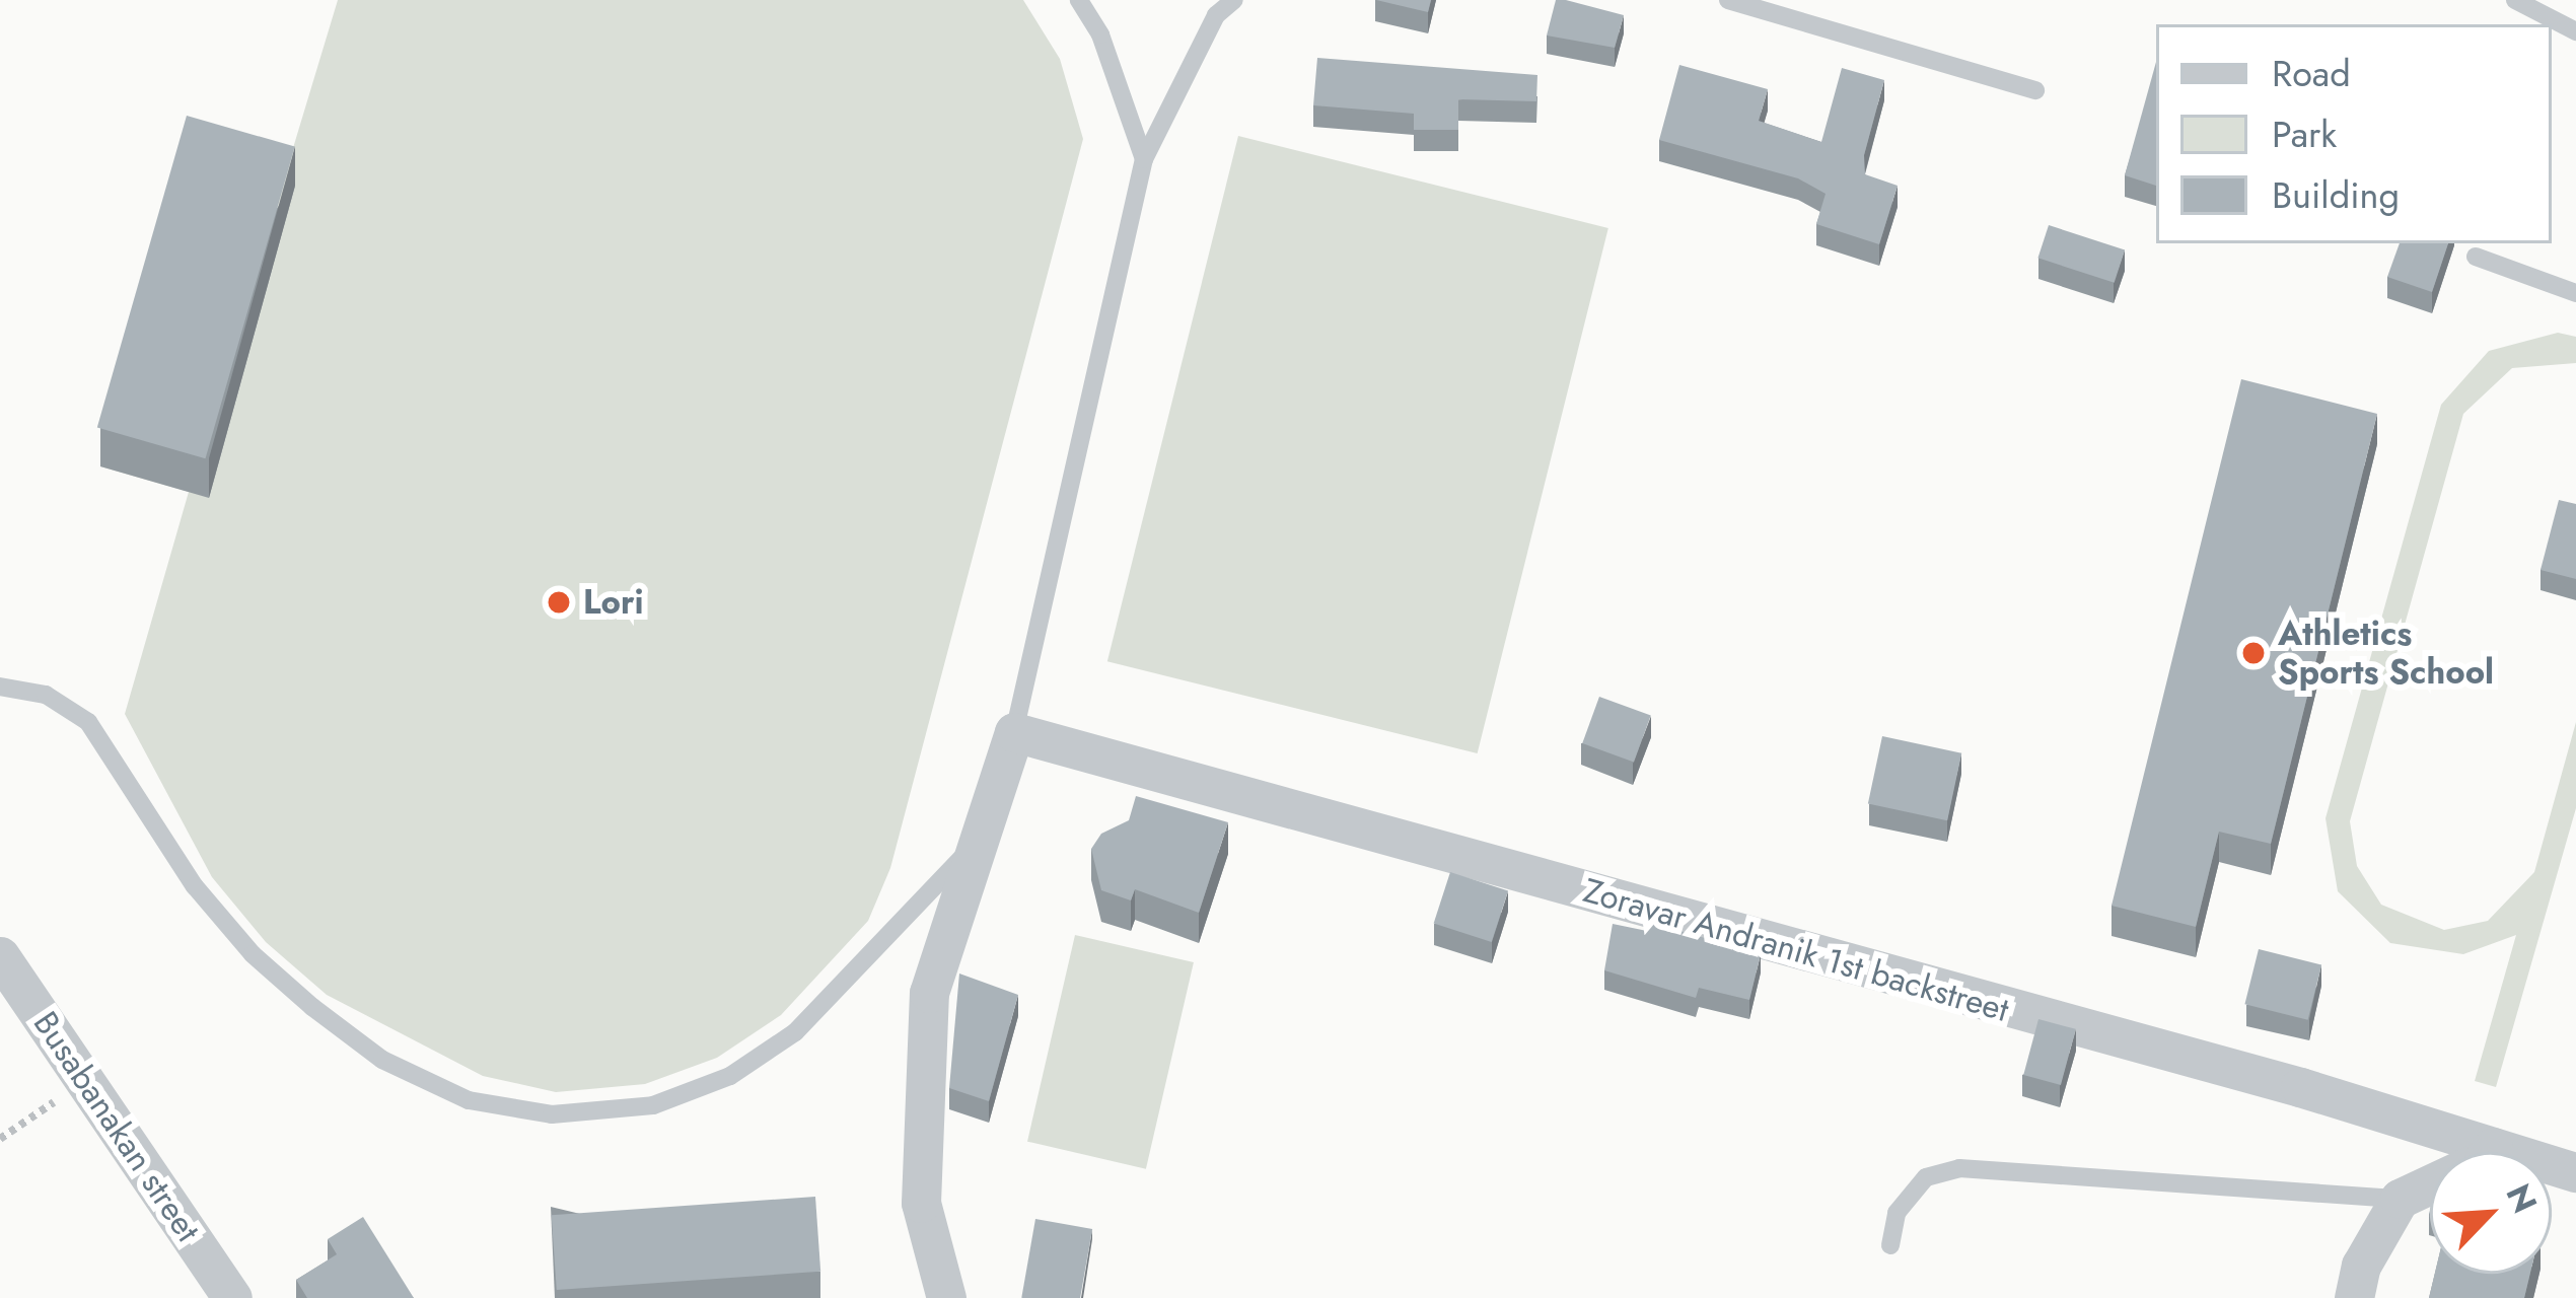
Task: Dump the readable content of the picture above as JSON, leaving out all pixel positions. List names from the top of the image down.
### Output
{
  "streets": {
    "street": ["Zoravar Andranik 1st backstreet", "Busabanakan street"]
  },
  "places": ["Lori", "Athletics Sports School"],
  "legend": ["Road", "Park", "Building"],
  "north": "top right"
}
